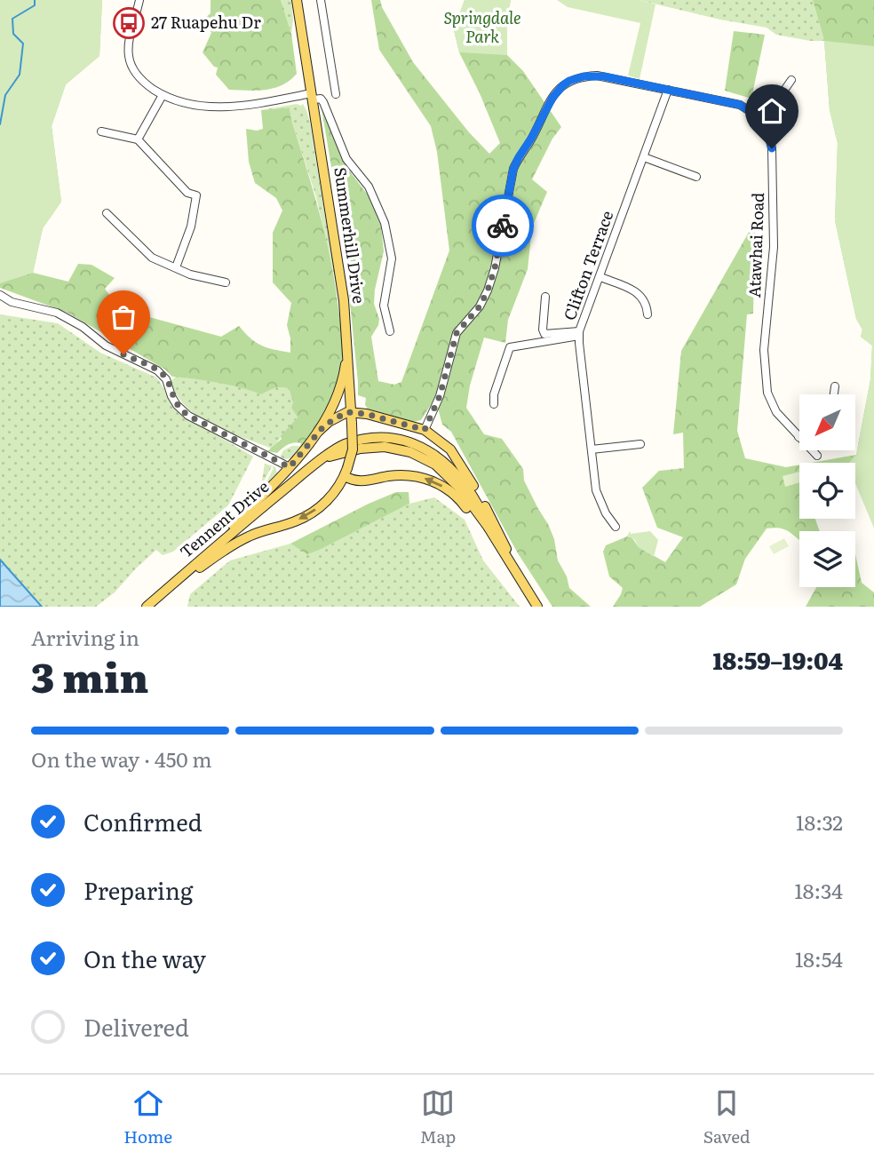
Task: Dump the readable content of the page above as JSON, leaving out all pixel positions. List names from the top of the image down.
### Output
{
  "streets": {
    "main road": ["Summerhill Drive", "Tennent Drive"],
    "street": ["Atawhai Road", "Clifton Terrace"]
  },
  "parks": ["Springdale Park"],
  "places": {
    "bus stop": ["27 Ruapehu Dr"]
  },
  "north": "bottom left",
  "page": {
    "heading": ["3 min", "Arriving in", "18:59–19:04"],
    "bar": "On the way · 450 m",
    "list": [
      ["Confirmed", "18:32"],
      ["Preparing", "18:34"],
      ["On the way", "18:54"],
      "Delivered"
    ],
    "tabs": ["Home", "Map", "Saved"]
  }
}
